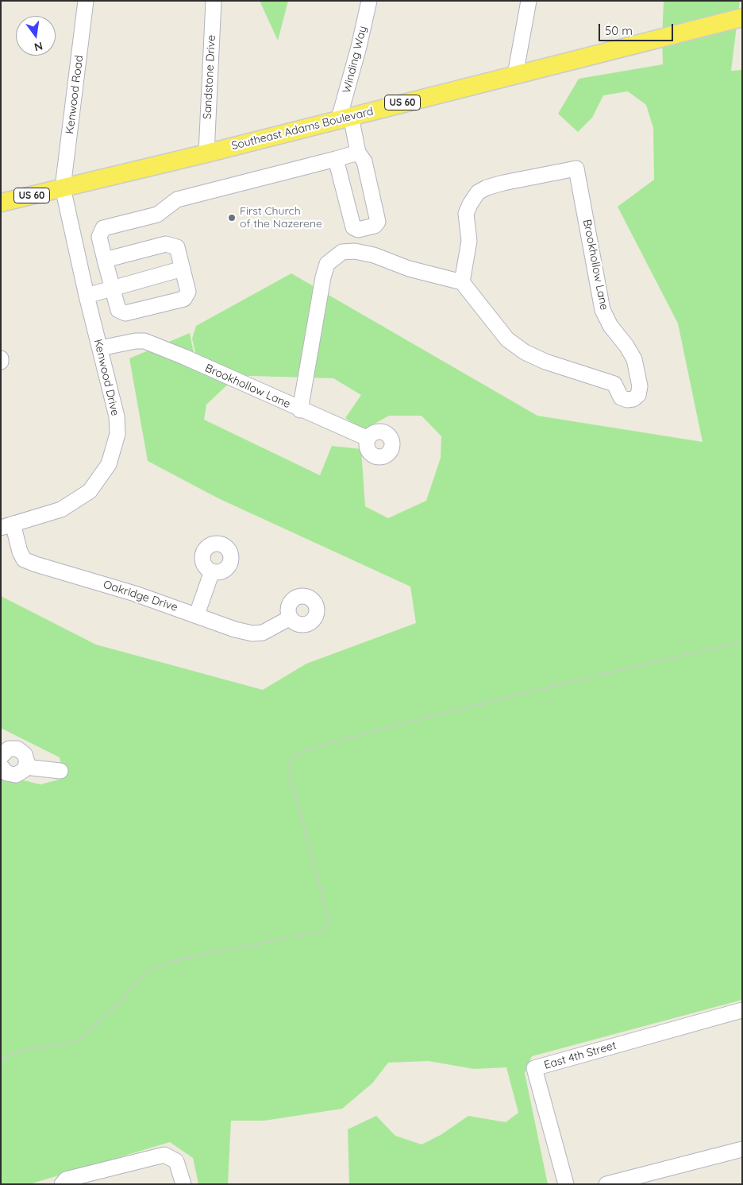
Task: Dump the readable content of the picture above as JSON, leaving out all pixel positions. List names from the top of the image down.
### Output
{
  "streets": {
    "main road": ["US 60", "Southeast Adams Boulevard"],
    "street": [
      "Winding Way",
      "Sandstone Drive",
      "Kenwood Road",
      "Brookhollow Lane",
      "Kenwood Drive",
      "Oakridge Drive",
      "East 4th Street"
    ]
  },
  "crossings": [
    ["Winding Way", "Southeast Adams Boulevard"],
    ["Sandstone Drive", "Southeast Adams Boulevard"],
    ["Kenwood Road", "Southeast Adams Boulevard"],
    ["Kenwood Road", "Kenwood Drive"],
    ["Southeast Adams Boulevard", "Kenwood Drive"],
    ["Brookhollow Lane", "Kenwood Drive"],
    ["Kenwood Drive", "Oakridge Drive"]
  ],
  "places": ["First Church of the Nazerene"],
  "scale_bar": "50 m",
  "north": "bottom"
}
